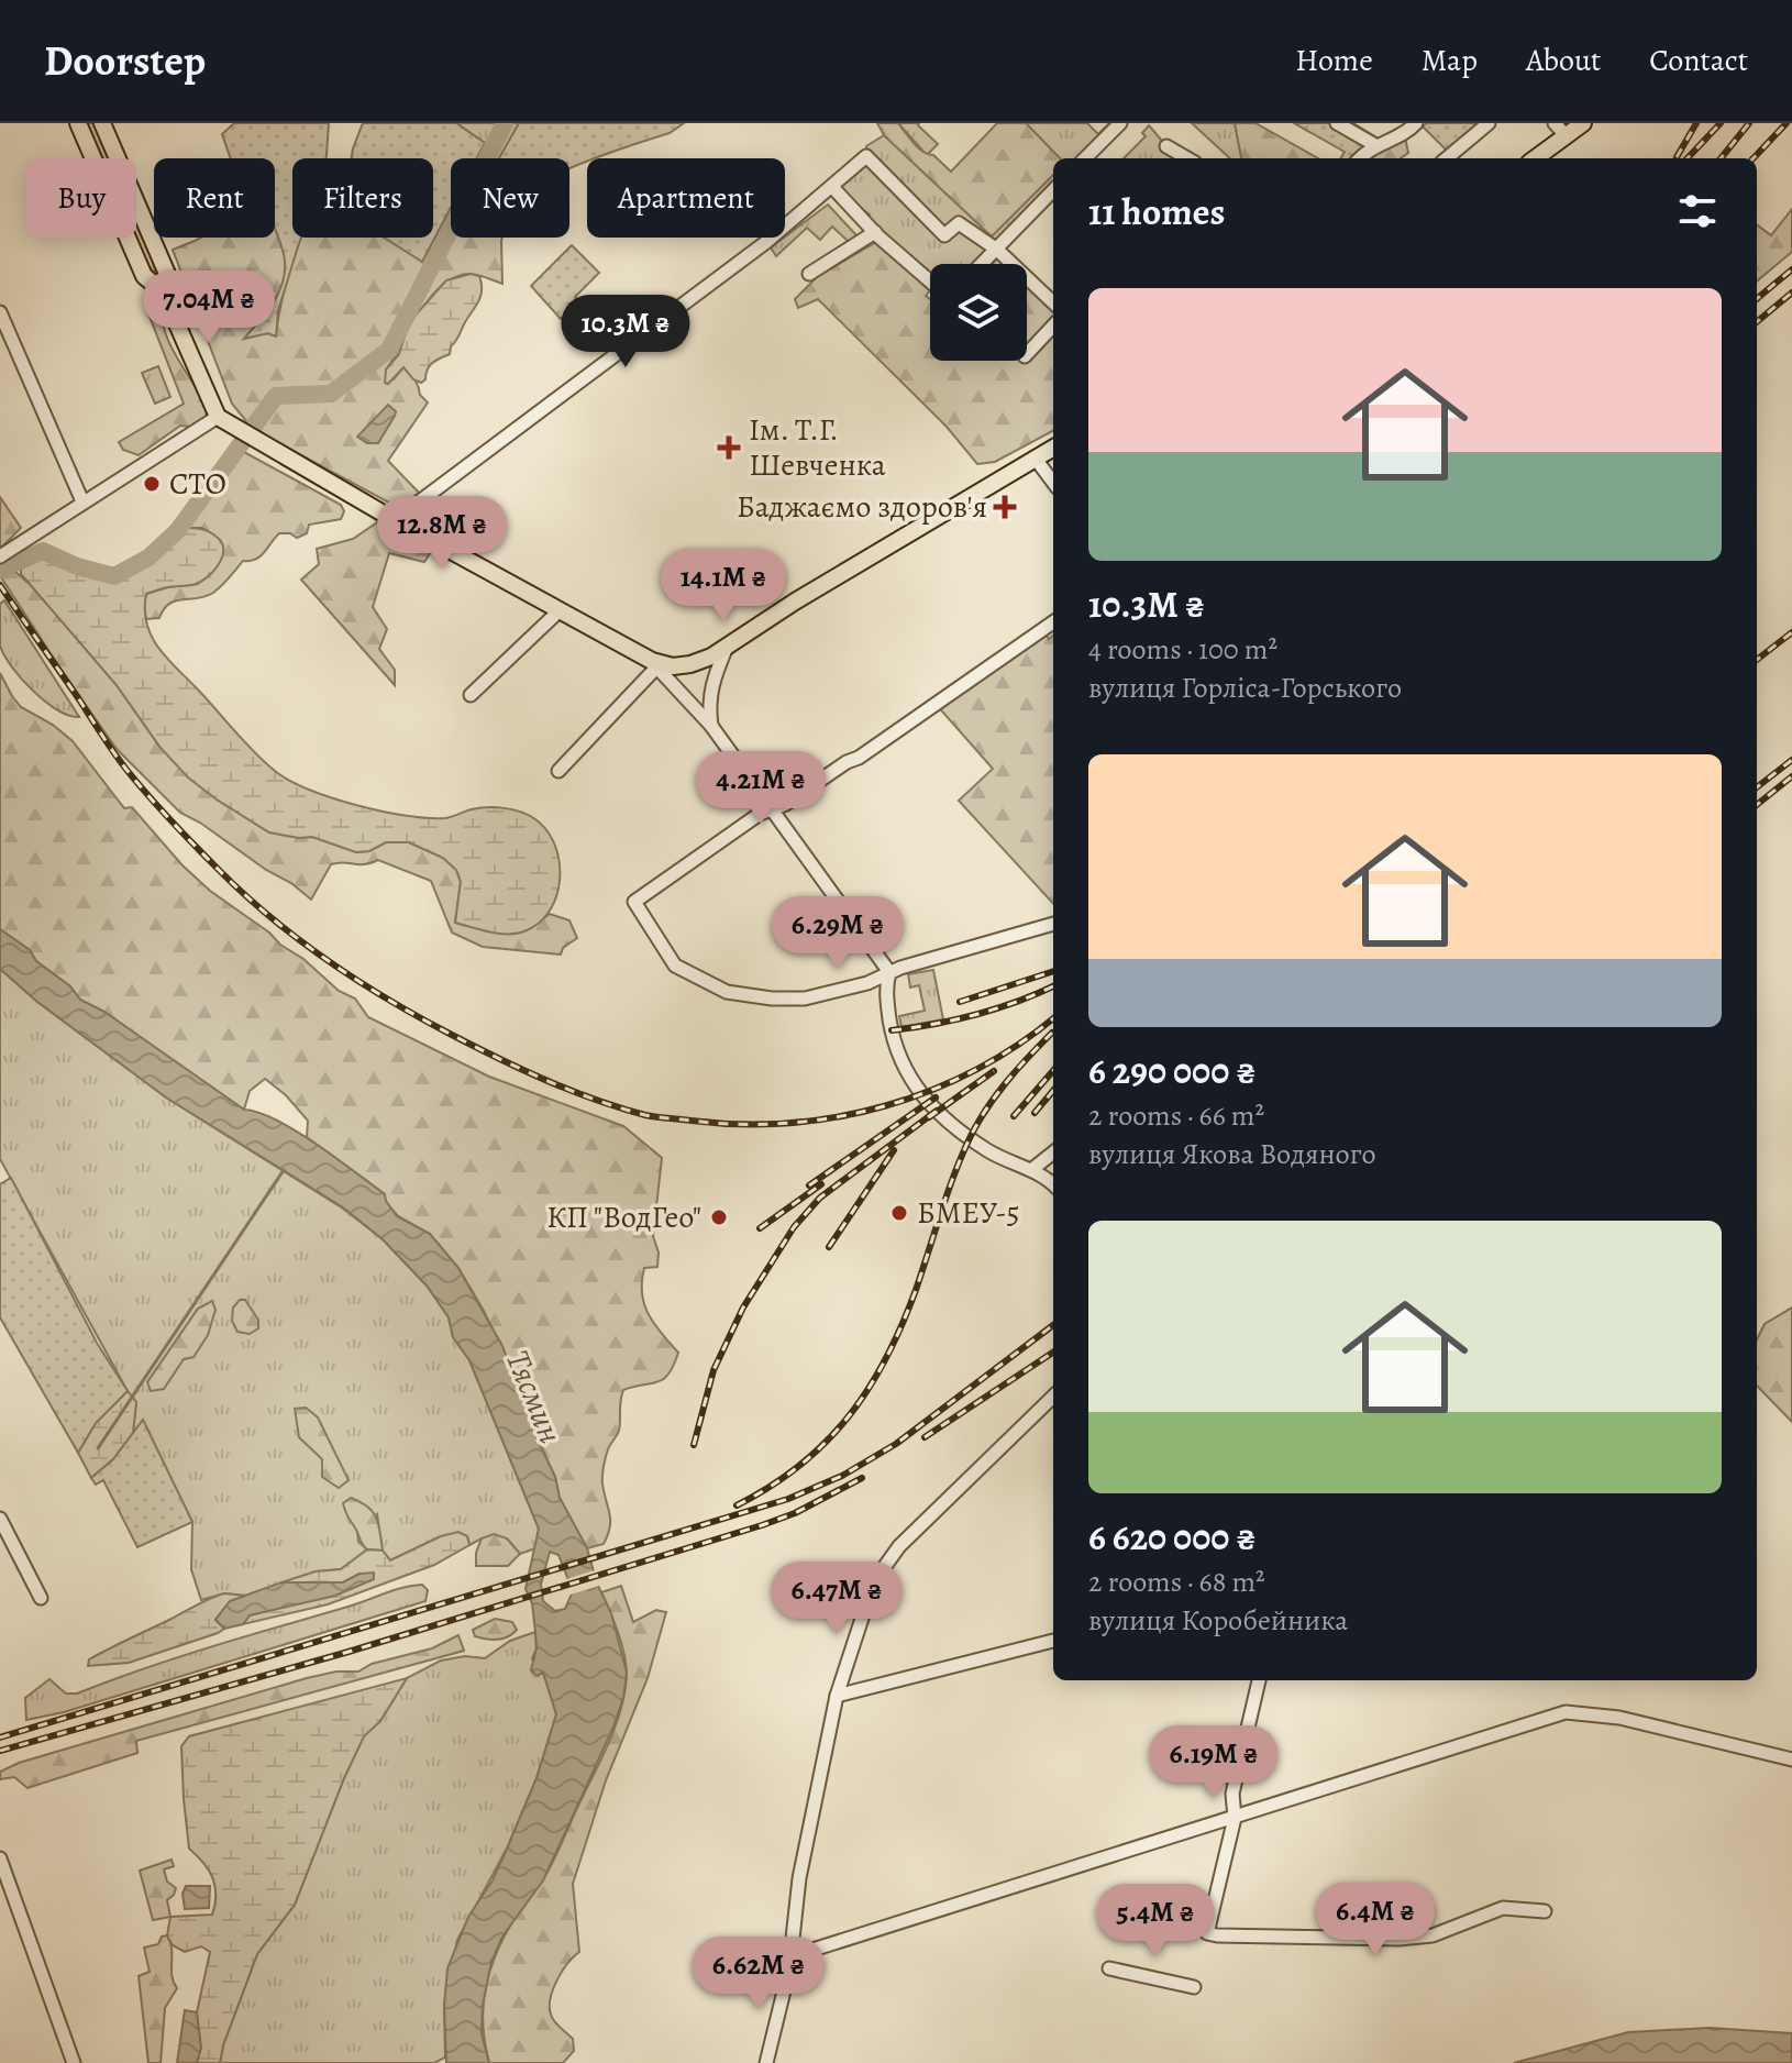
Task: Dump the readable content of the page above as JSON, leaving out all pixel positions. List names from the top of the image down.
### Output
{
  "water": ["Тясмин"],
  "places": {
    "health": ["Ім. Т.Г. Шевченка", "Баджаємо здоров'я"],
    "other": ["СТО", "БМЕУ-5", "КП \"ВодГео\""]
  },
  "page": {
    "header": "Doorstep",
    "nav": [
      "Home",
      "Map",
      "About",
      "Contact"
    ],
    "chip": [
      "Buy",
      "Rent",
      "Filters",
      "New",
      "Apartment"
    ],
    "heading": "11 homes",
    "list": [
      {
        "name": "10.3M ₴",
        "note": "4 rooms · 100 m² · вулиця Горліса-Горського"
      },
      {
        "name": "6 290 000 ₴",
        "note": "2 rooms · 66 m² · вулиця Якова Водяного"
      },
      {
        "name": "6 620 000 ₴",
        "note": "2 rooms · 68 m² · вулиця Коробейника"
      }
    ],
    "price": [
      "7.04M ₴",
      "10.3M ₴",
      "12.8M ₴",
      "14.1M ₴",
      "4.21M ₴",
      "6.29M ₴",
      "6.47M ₴",
      "6.19M ₴",
      "6.4M ₴",
      "5.4M ₴",
      "6.62M ₴"
    ]
  }
}
